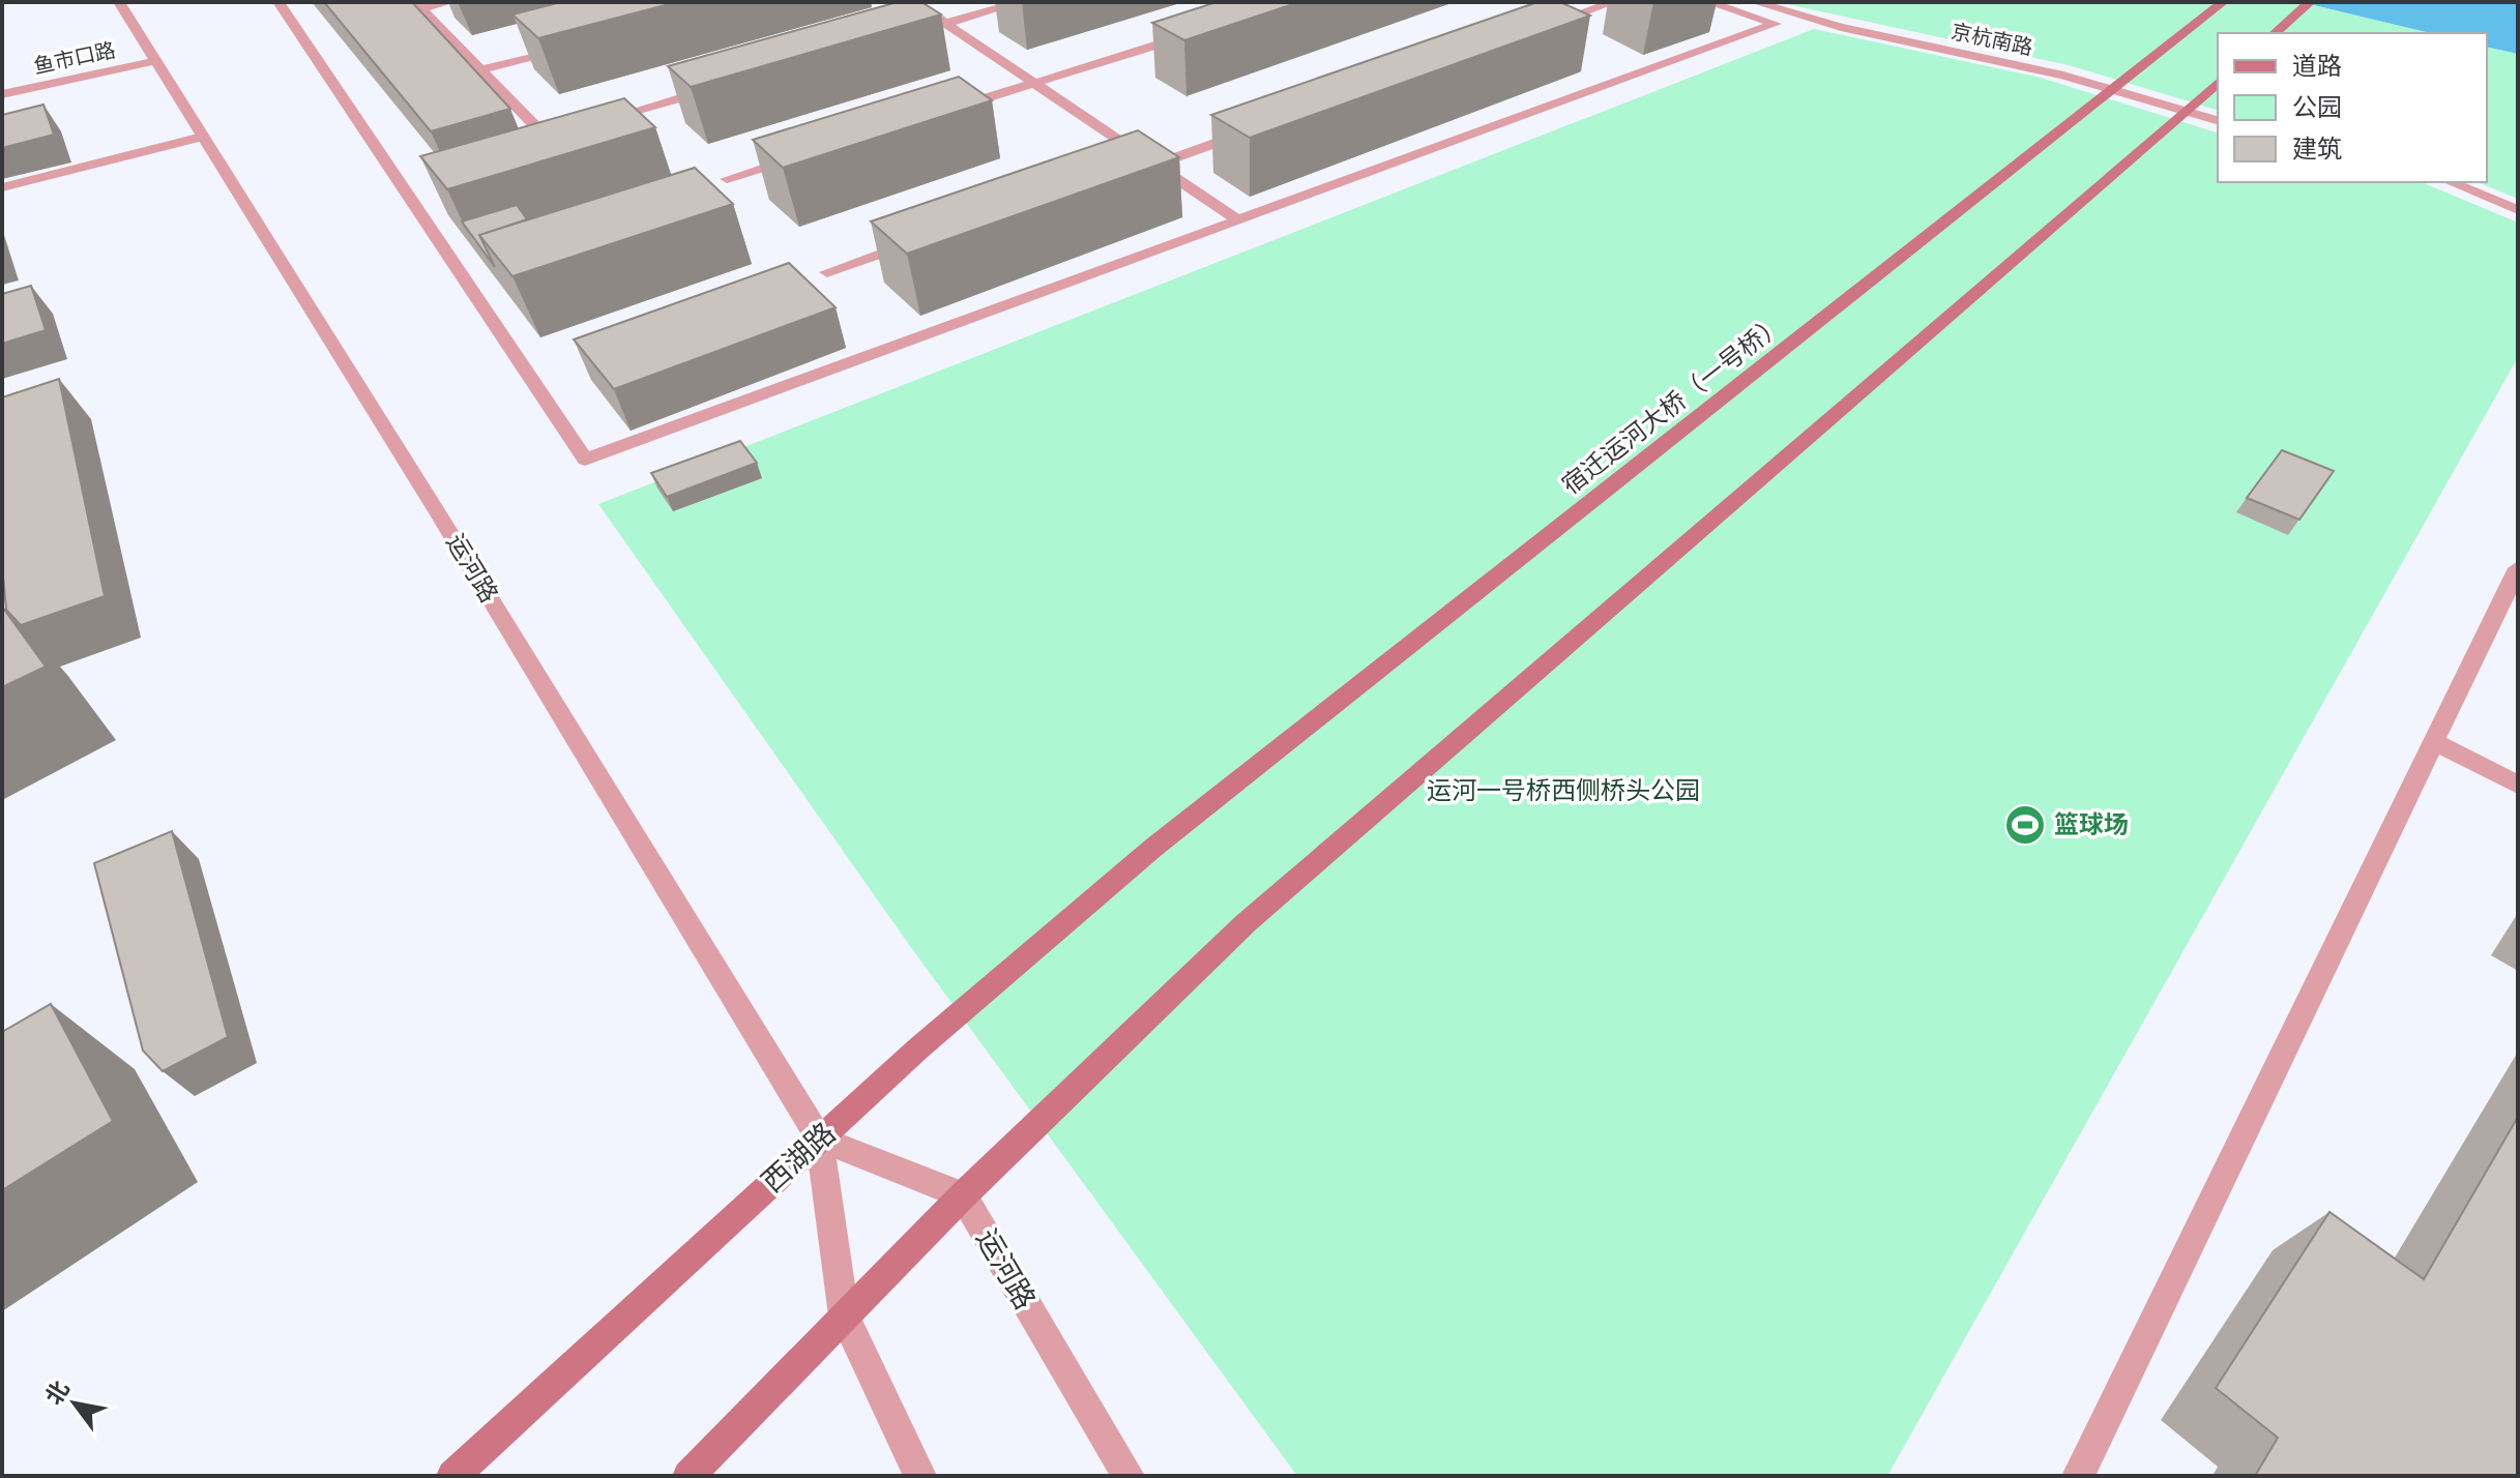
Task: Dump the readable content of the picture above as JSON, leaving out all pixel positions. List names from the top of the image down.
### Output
{
  "streets": {
    "main road": ["宿迁运河大桥（一号桥）", "西湖路"],
    "street": ["京杭南路", "鱼市口路", "运河路"]
  },
  "crossings": [
    ["鱼市口路", "运河路"],
    ["宿迁运河大桥（一号桥）", "西湖路"],
    ["运河路", "西湖路"]
  ],
  "parks": ["运河一号桥西侧桥头公园"],
  "places": {
    "sports": ["篮球场"]
  },
  "legend": ["道路", "公园", "建筑"],
  "north": "top left"
}
